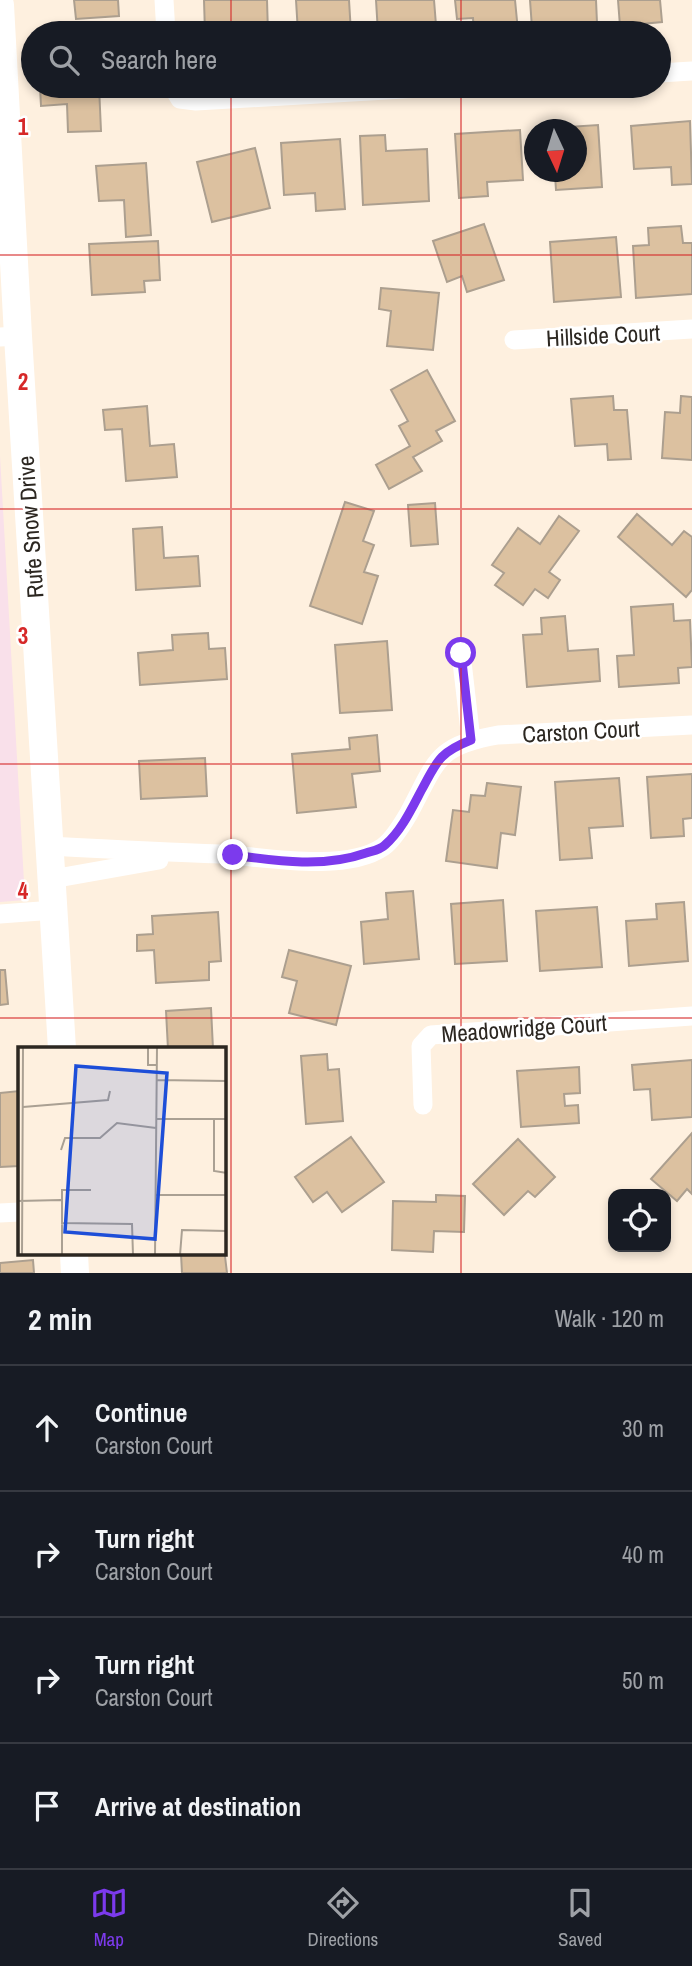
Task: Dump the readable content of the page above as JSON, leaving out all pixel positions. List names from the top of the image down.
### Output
{
  "streets": {
    "main road": ["Rufe Snow Drive"],
    "street": ["Hillside Court", "Carston Court", "Meadowridge Court"]
  },
  "crossings": [
    ["Rufe Snow Drive", "Carston Court"]
  ],
  "north": "bottom",
  "page": {
    "search": "Search here",
    "heading": ["2 min", "Walk · 120 m"],
    "list": [
      ["Continue", "Carston Court", "30 m"],
      ["Turn right", "Carston Court", "40 m"],
      ["Turn right", "Carston Court", "50 m"],
      "Arrive at destination"
    ],
    "nav": ["Map", "Directions", "Saved"]
  },
  "grid": {
    "rows": [
      "1",
      "2",
      "3",
      "4"
    ]
  }
}
